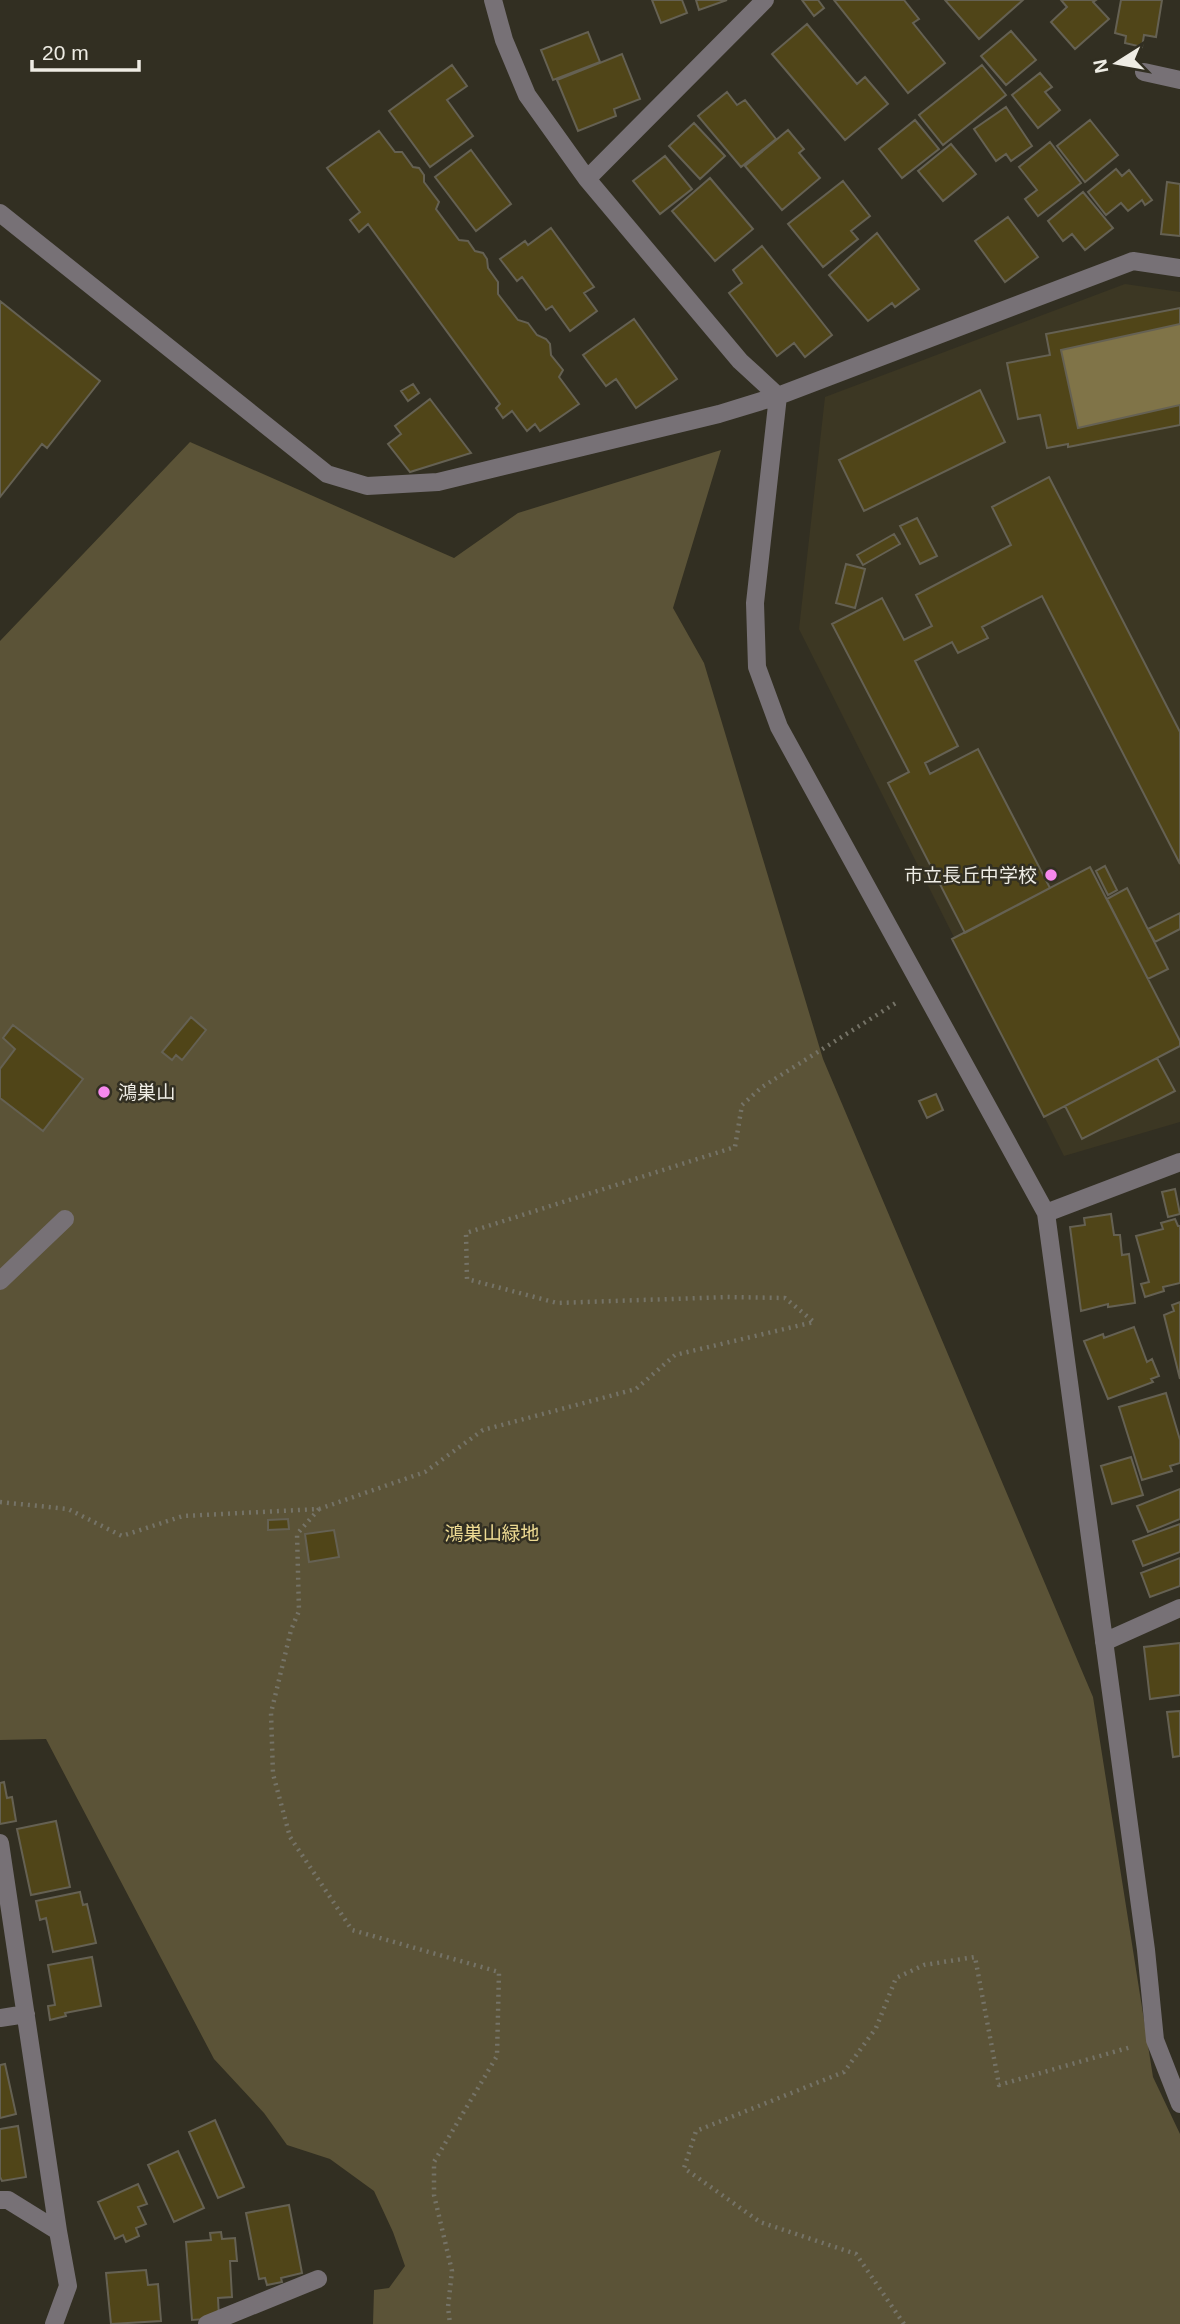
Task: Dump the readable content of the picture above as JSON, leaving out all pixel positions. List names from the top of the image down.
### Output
{
  "parks": ["鴻巣山緑地"],
  "places": ["市立長丘中学校", "鴻巣山"],
  "scale_bar": "20 m",
  "north": "left"
}
